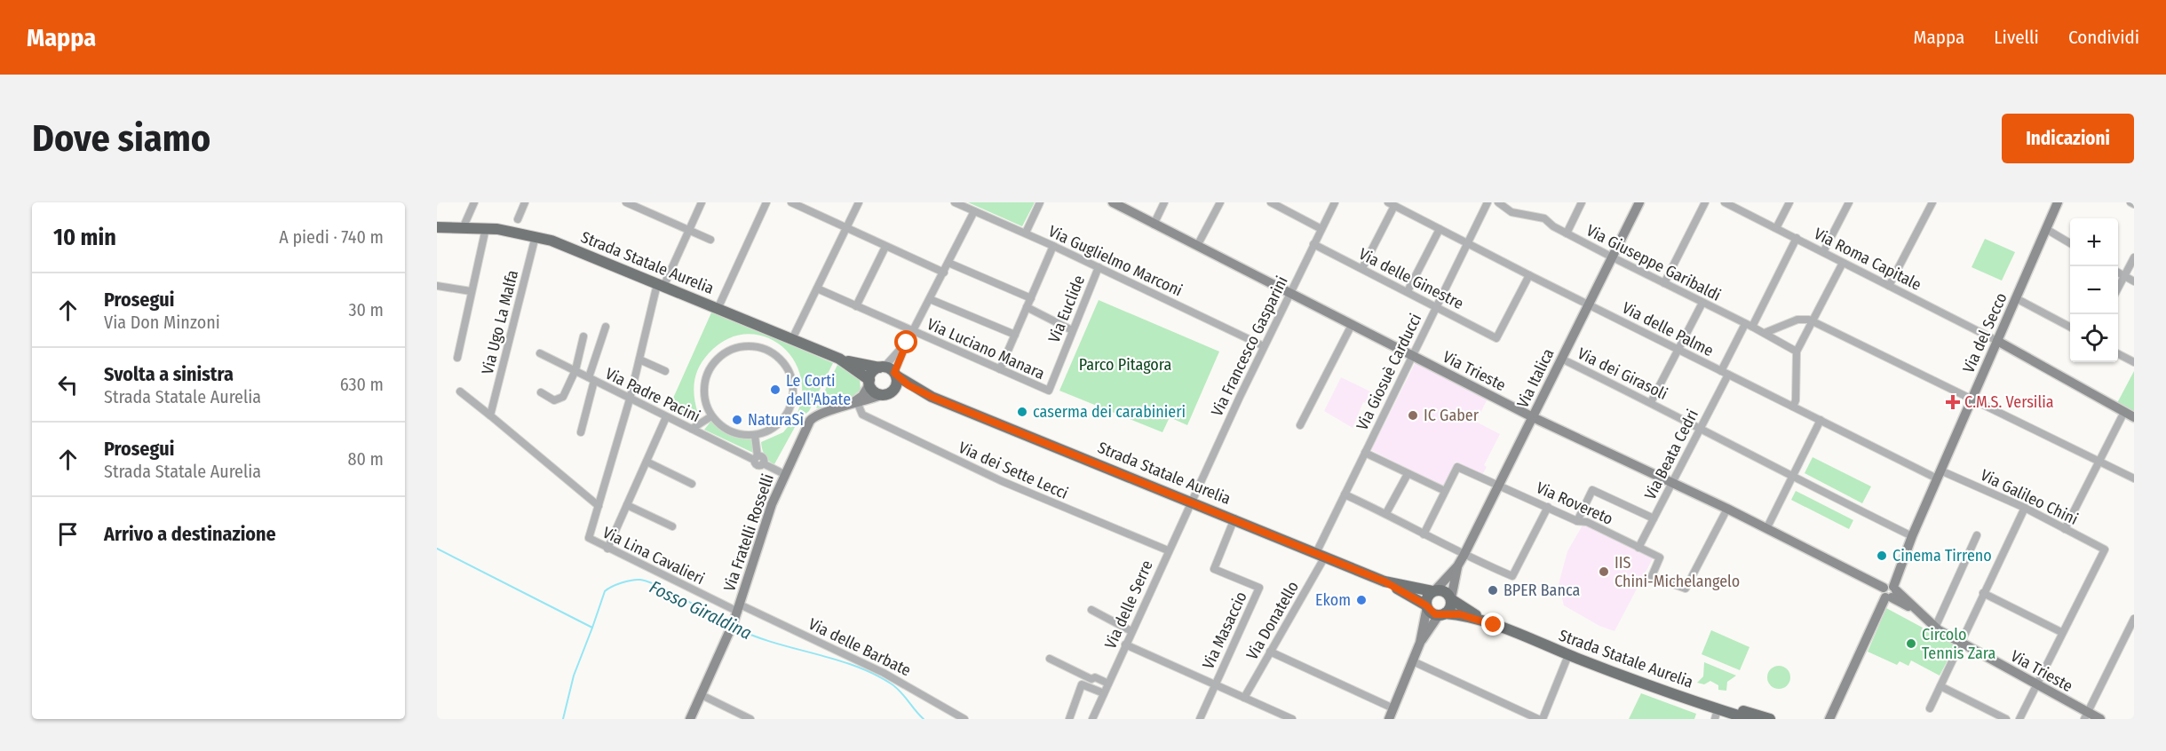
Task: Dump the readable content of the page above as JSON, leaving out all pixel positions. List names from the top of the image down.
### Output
{
  "streets": {
    "main road": ["Strada Statale Aurelia"],
    "street": [
      "Via Roma Capitale",
      "Via Guglielmo Marconi",
      "Via Giuseppe Garibaldi",
      "Via delle Ginestre",
      "Via Euclide",
      "Via Ugo La Malfa",
      "Via delle Palme",
      "Via del Secco",
      "Via Francesco Gasparini",
      "Via Luciano Manara",
      "Via Trieste",
      "Via Giosuè Carducci",
      "Via dei Girasoli",
      "Via Italica",
      "Via Padre Pacini",
      "Via Beata Cedri",
      "Via dei Sette Lecci",
      "Via Galileo Chini",
      "Via Rovereto",
      "Via Fratelli Rosselli",
      "Via Lina Cavalieri",
      "Via delle Serre",
      "Via Donatello",
      "Via Masaccio",
      "Via delle Barbate"
    ]
  },
  "crossings": [
    ["Via Roma Capitale", "Via del Secco"],
    ["Via Roma Capitale", "Via Beata Cedri"],
    ["Via Guglielmo Marconi", "Via Euclide"],
    ["Via Guglielmo Marconi", "Via Francesco Gasparini"],
    ["Strada Statale Aurelia", "Via Ugo La Malfa"],
    ["Strada Statale Aurelia", "Via Francesco Gasparini"],
    ["Strada Statale Aurelia", "Via Giosuè Carducci"],
    ["Strada Statale Aurelia", "Via Italica"],
    ["Strada Statale Aurelia", "Via Fratelli Rosselli"],
    ["Strada Statale Aurelia", "Via delle Serre"],
    ["Strada Statale Aurelia", "Via Donatello"],
    ["Strada Statale Aurelia", "Via Masaccio"],
    ["Via Giuseppe Garibaldi", "Via Italica"],
    ["Via Giuseppe Garibaldi", "Via Beata Cedri"],
    ["Via delle Ginestre", "Via delle Palme"],
    ["Via delle Ginestre", "Via Francesco Gasparini"],
    ["Via delle Ginestre", "Via Giosuè Carducci"],
    ["Via Euclide", "Via Luciano Manara"],
    ["Via delle Palme", "Via del Secco"],
    ["Via delle Palme", "Via Giosuè Carducci"],
    ["Via delle Palme", "Via Italica"],
    ["Via delle Palme", "Via Beata Cedri"],
    ["Via delle Palme", "Via Galileo Chini"],
    ["Via del Secco", "Via Trieste"],
    ["Via del Secco", "Via dei Girasoli"],
    ["Via del Secco", "Via Galileo Chini"],
    ["Via Francesco Gasparini", "Via Trieste"],
    ["Via Francesco Gasparini", "Via delle Serre"],
    ["Via Trieste", "Via Giosuè Carducci"],
    ["Via Trieste", "Via Italica"],
    ["Via Trieste", "Via Beata Cedri"],
    ["Via Trieste", "Via Rovereto"],
    ["Via Giosuè Carducci", "Via Donatello"],
    ["Via dei Girasoli", "Via Italica"],
    ["Via dei Girasoli", "Via Beata Cedri"],
    ["Via Italica", "Via Rovereto"],
    ["Via Padre Pacini", "Via Fratelli Rosselli"],
    ["Via Beata Cedri", "Via Rovereto"],
    ["Via dei Sette Lecci", "Via Fratelli Rosselli"],
    ["Via dei Sette Lecci", "Via delle Serre"],
    ["Via Fratelli Rosselli", "Via Lina Cavalieri"],
    ["Via Fratelli Rosselli", "Via delle Barbate"],
    ["Via Lina Cavalieri", "Via delle Barbate"]
  ],
  "water": ["Fosso Giraldina"],
  "parks": ["Parco Pitagora"],
  "places": {
    "other": [
      "Le Corti dell'Abate",
      "caserma dei carabinieri",
      "IC Gaber",
      "NaturaSì",
      "Cinema Tirreno",
      "IIS Chini-Michelangelo",
      "BPER Banca",
      "Ekom",
      "Circolo Tennis Zara"
    ],
    "health": ["C.M.S. Versilia"]
  },
  "page": {
    "header": "Mappa",
    "nav": ["Mappa", "Livelli", "Condividi"],
    "buttons": "Indicazioni",
    "title": "Dove siamo",
    "heading": ["10 min", "A piedi · 740 m"],
    "map_buttons": ["+", "−"],
    "list": [
      ["Prosegui", "Via Don Minzoni", "30 m"],
      ["Svolta a sinistra", "Strada Statale Aurelia", "630 m"],
      ["Prosegui", "Strada Statale Aurelia", "80 m"],
      "Arrivo a destinazione"
    ]
  }
}
